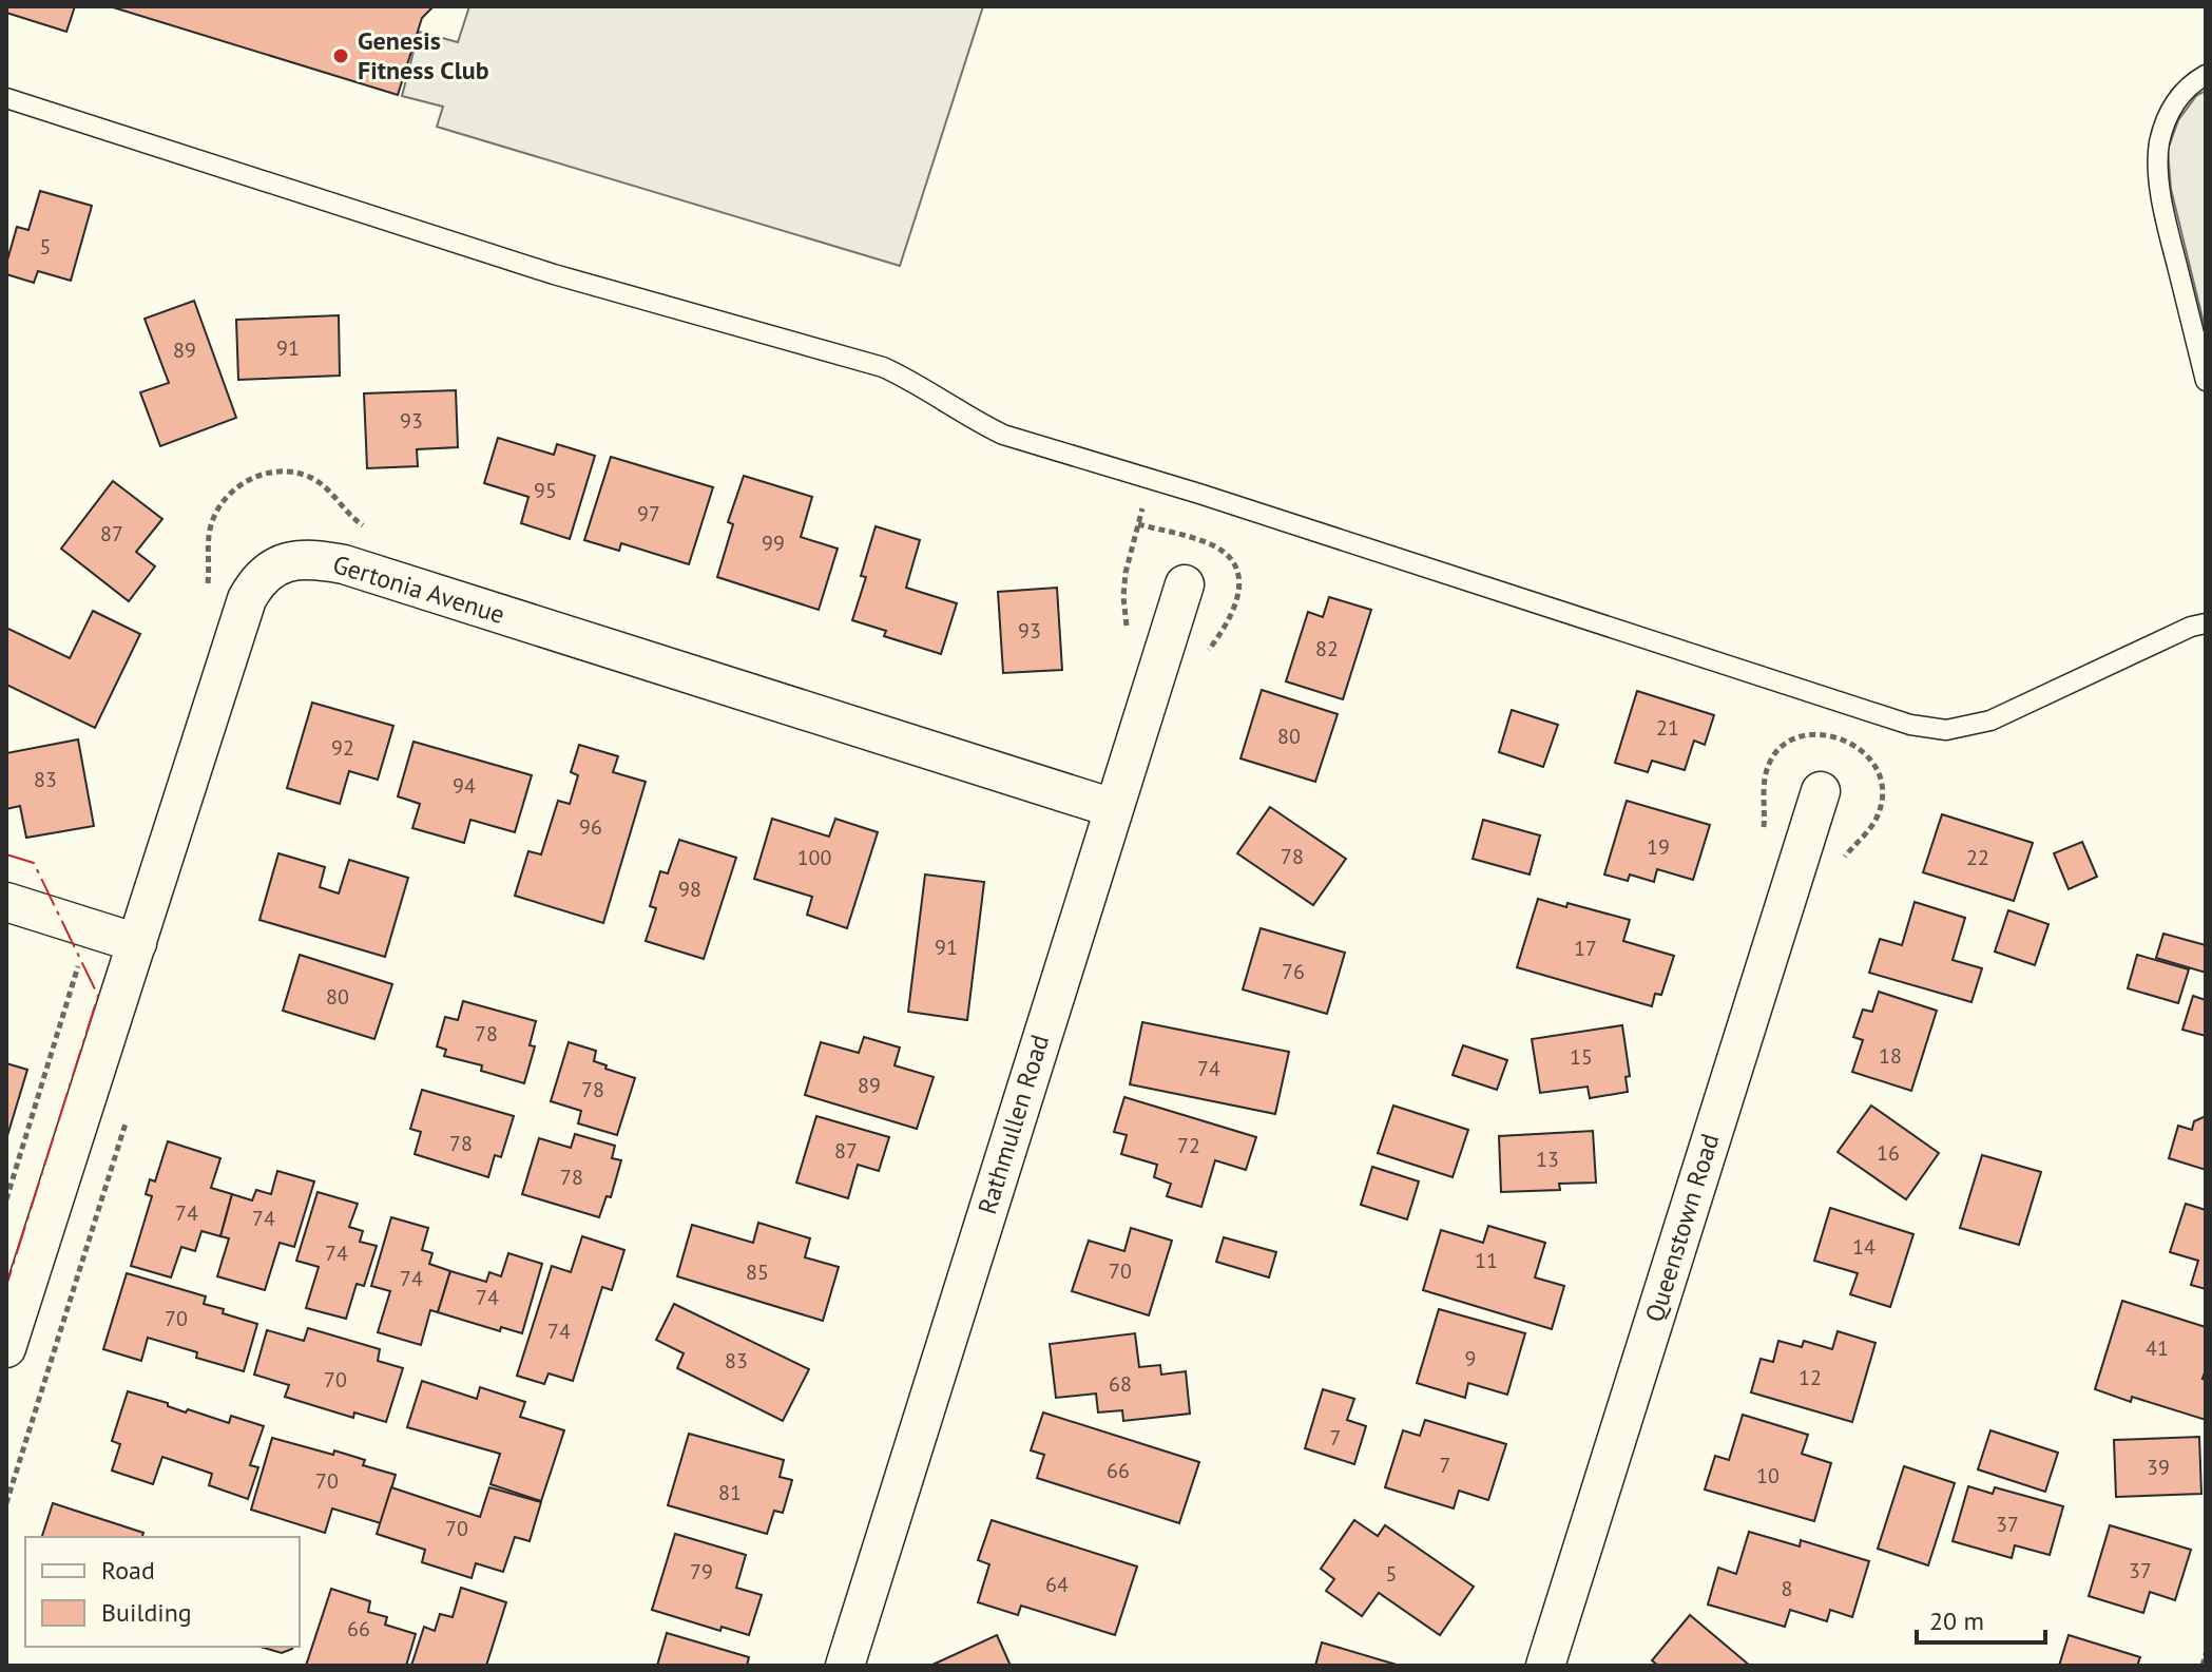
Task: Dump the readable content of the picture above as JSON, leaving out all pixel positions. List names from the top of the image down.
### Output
{
  "streets": {
    "street": ["Gertonia Avenue", "Rathmullen Road", "Queenstown Road"]
  },
  "crossings": [
    ["Gertonia Avenue", "Rathmullen Road"]
  ],
  "places": ["Genesis Fitness Club"],
  "house_numbers": [
    "5",
    "91",
    "89",
    "93",
    "95",
    "97",
    "87",
    "99",
    "93",
    "82",
    "21",
    "80",
    "92",
    "83",
    "94",
    "96",
    "19",
    "78",
    "100",
    "22",
    "98",
    "91",
    "17",
    "76",
    "80",
    "78",
    "18",
    "15",
    "74",
    "89",
    "78",
    "78",
    "72",
    "87",
    "16",
    "13",
    "78",
    "74",
    "74",
    "14",
    "74",
    "11",
    "70",
    "85",
    "74",
    "74",
    "70",
    "74",
    "41",
    "9",
    "83",
    "12",
    "70",
    "68",
    "7",
    "7",
    "39",
    "66",
    "10",
    "70",
    "81",
    "37",
    "70",
    "37",
    "79",
    "5",
    "64",
    "8",
    "66"
  ],
  "legend": ["Road", "Building"],
  "scale_bar": "20 m"
}
